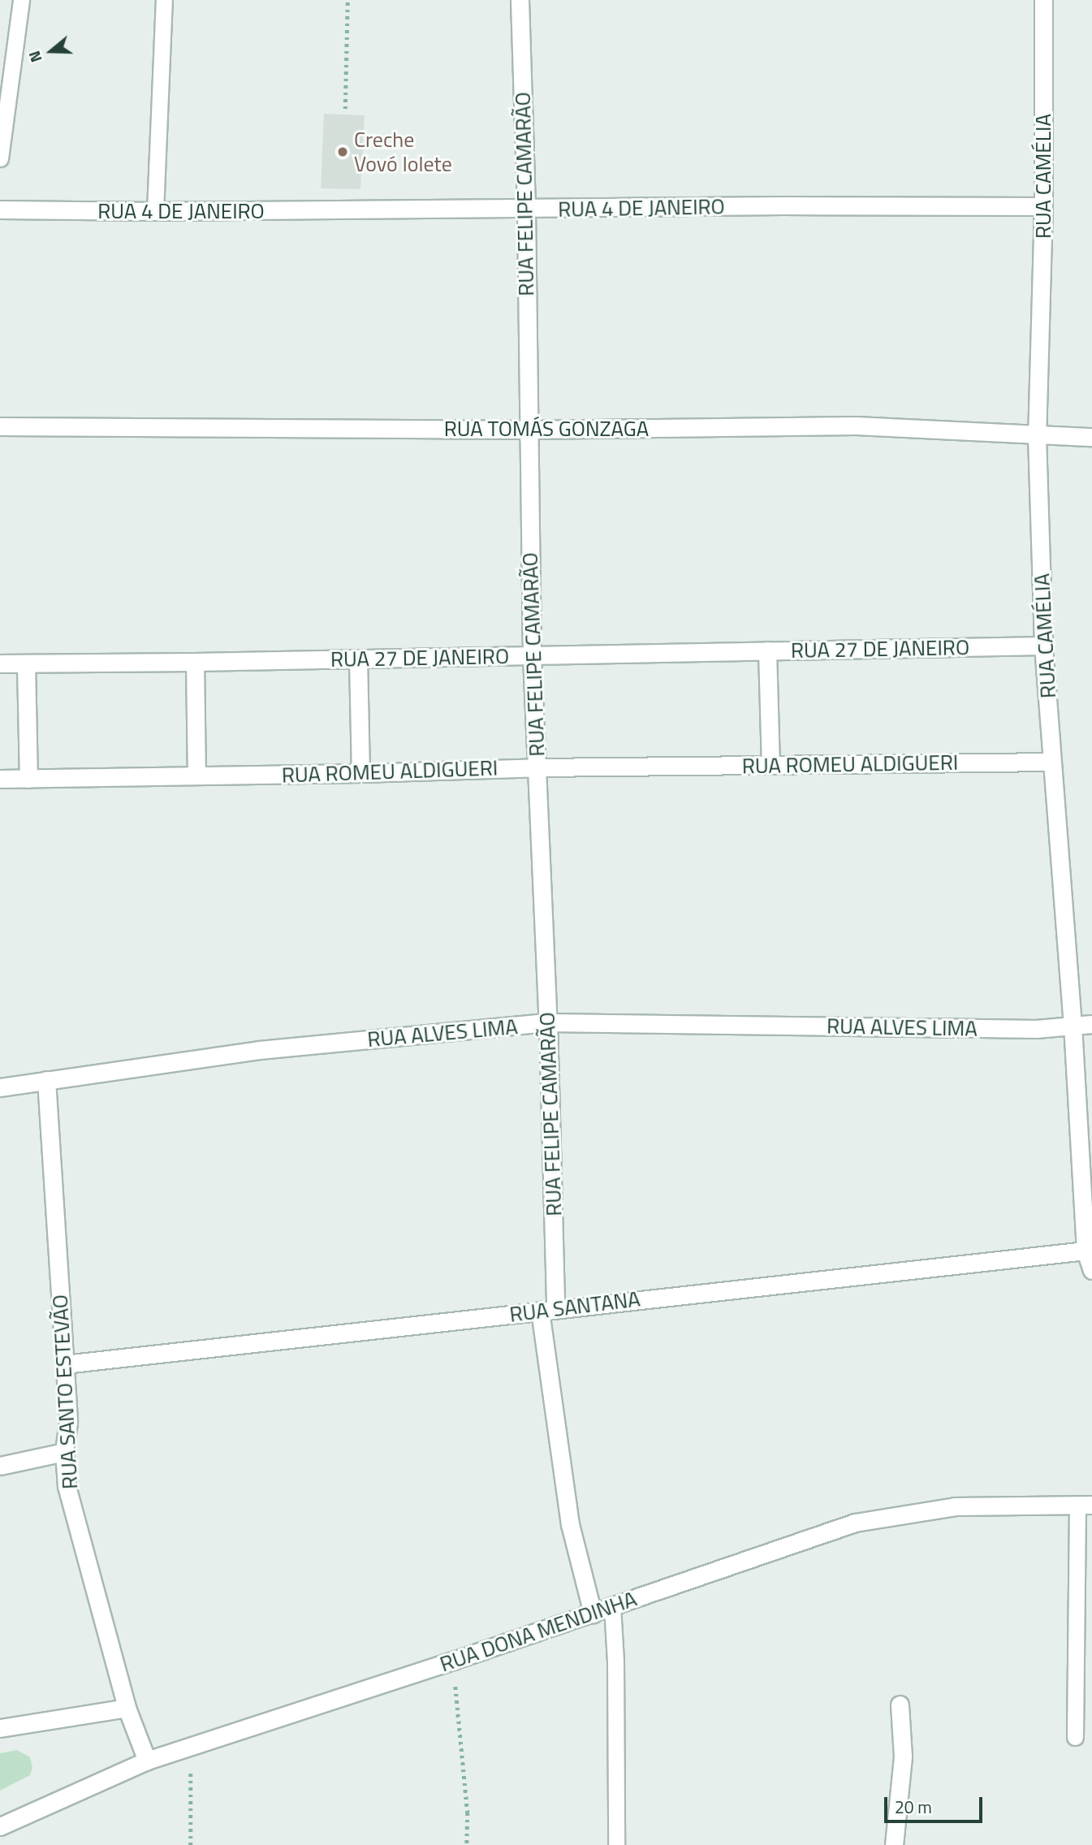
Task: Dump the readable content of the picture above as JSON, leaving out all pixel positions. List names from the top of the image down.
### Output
{
  "streets": {
    "street": [
      "RUA CAMÉLIA",
      "RUA FELIPE CAMARÃO",
      "RUA 4 DE JANEIRO",
      "RUA TOMÁS GONZAGA",
      "RUA 27 DE JANEIRO",
      "RUA ROMEU ALDIGUERI",
      "RUA ALVES LIMA",
      "RUA SANTANA",
      "RUA SANTO ESTEVÃO",
      "RUA DONA MENDINHA"
    ]
  },
  "crossings": [
    ["RUA CAMÉLIA", "RUA 4 DE JANEIRO"],
    ["RUA CAMÉLIA", "RUA TOMÁS GONZAGA"],
    ["RUA CAMÉLIA", "RUA 27 DE JANEIRO"],
    ["RUA CAMÉLIA", "RUA ROMEU ALDIGUERI"],
    ["RUA CAMÉLIA", "RUA ALVES LIMA"],
    ["RUA CAMÉLIA", "RUA SANTANA"],
    ["RUA FELIPE CAMARÃO", "RUA 4 DE JANEIRO"],
    ["RUA FELIPE CAMARÃO", "RUA TOMÁS GONZAGA"],
    ["RUA FELIPE CAMARÃO", "RUA 27 DE JANEIRO"],
    ["RUA FELIPE CAMARÃO", "RUA ROMEU ALDIGUERI"],
    ["RUA FELIPE CAMARÃO", "RUA ALVES LIMA"],
    ["RUA FELIPE CAMARÃO", "RUA SANTANA"],
    ["RUA FELIPE CAMARÃO", "RUA DONA MENDINHA"],
    ["RUA ALVES LIMA", "RUA SANTO ESTEVÃO"],
    ["RUA SANTANA", "RUA SANTO ESTEVÃO"],
    ["RUA SANTO ESTEVÃO", "RUA DONA MENDINHA"]
  ],
  "places": ["Creche Vovó Iolete"],
  "scale_bar": "20 m",
  "north": "left"
}
